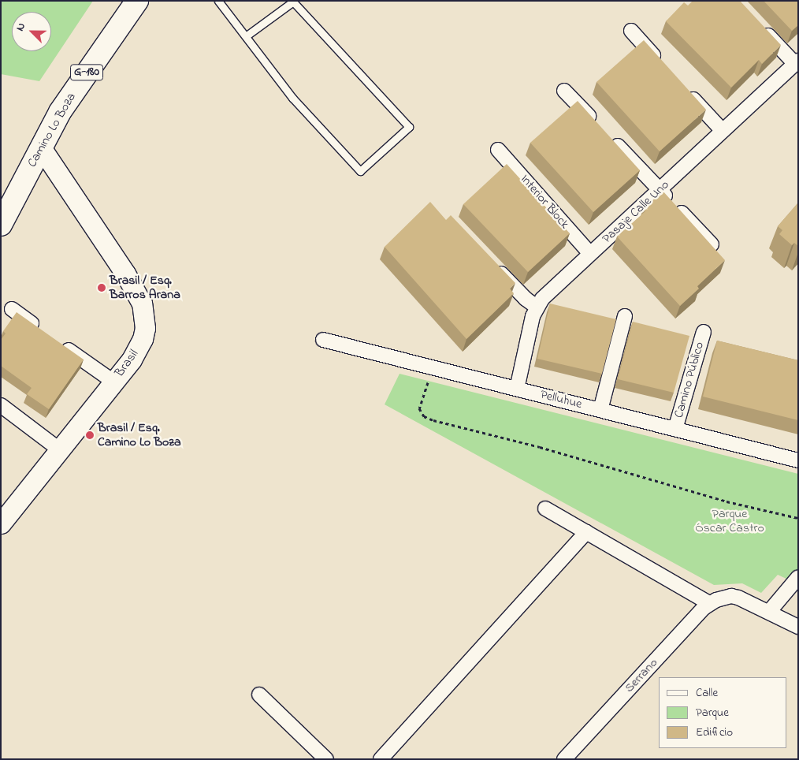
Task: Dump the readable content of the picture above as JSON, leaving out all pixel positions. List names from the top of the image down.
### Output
{
  "streets": {
    "main road": ["G-180", "Camino Lo Boza", "Brasil"],
    "street": [
      "Interior Block",
      "Pasaje Calle Uno",
      "Camino Público",
      "Pelluhue",
      "Serrano"
    ]
  },
  "crossings": [
    ["Camino Lo Boza", "Brasil"],
    ["Interior Block", "Pasaje Calle Uno"],
    ["Pasaje Calle Uno", "Pelluhue"],
    ["Camino Público", "Pelluhue"]
  ],
  "parks": ["Parque Óscar Castro"],
  "places": ["Brasil / Esq. Barros Arana", "Brasil / Esq. Camino Lo Boza"],
  "legend": ["Calle", "Parque", "Edificio"],
  "north": "top left"
}
